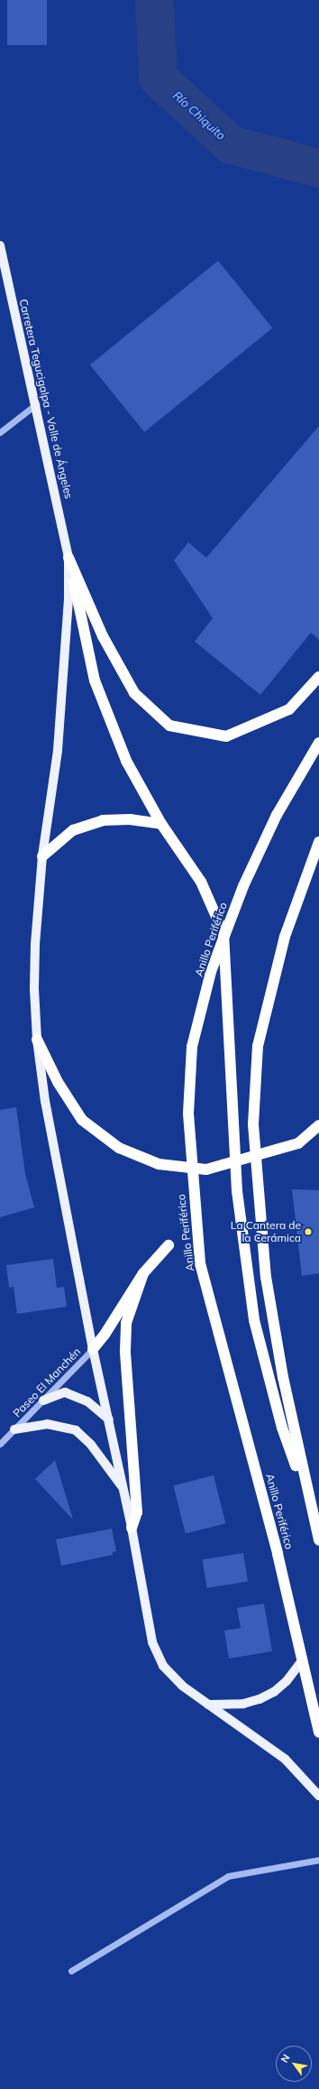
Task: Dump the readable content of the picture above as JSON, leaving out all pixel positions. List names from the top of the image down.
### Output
{
  "streets": {
    "highway": ["Anillo Periférico"],
    "main road": ["Carretera Tegucigalpa - Valle de Ángeles"],
    "street": ["Paseo El Manchén"]
  },
  "crossings": [
    ["Carretera Tegucigalpa - Valle de Ángeles", "Paseo El Manchén"]
  ],
  "water": ["Río Chiquito"],
  "places": ["La Cantera de la Cerámica"],
  "north": "top left"
}
